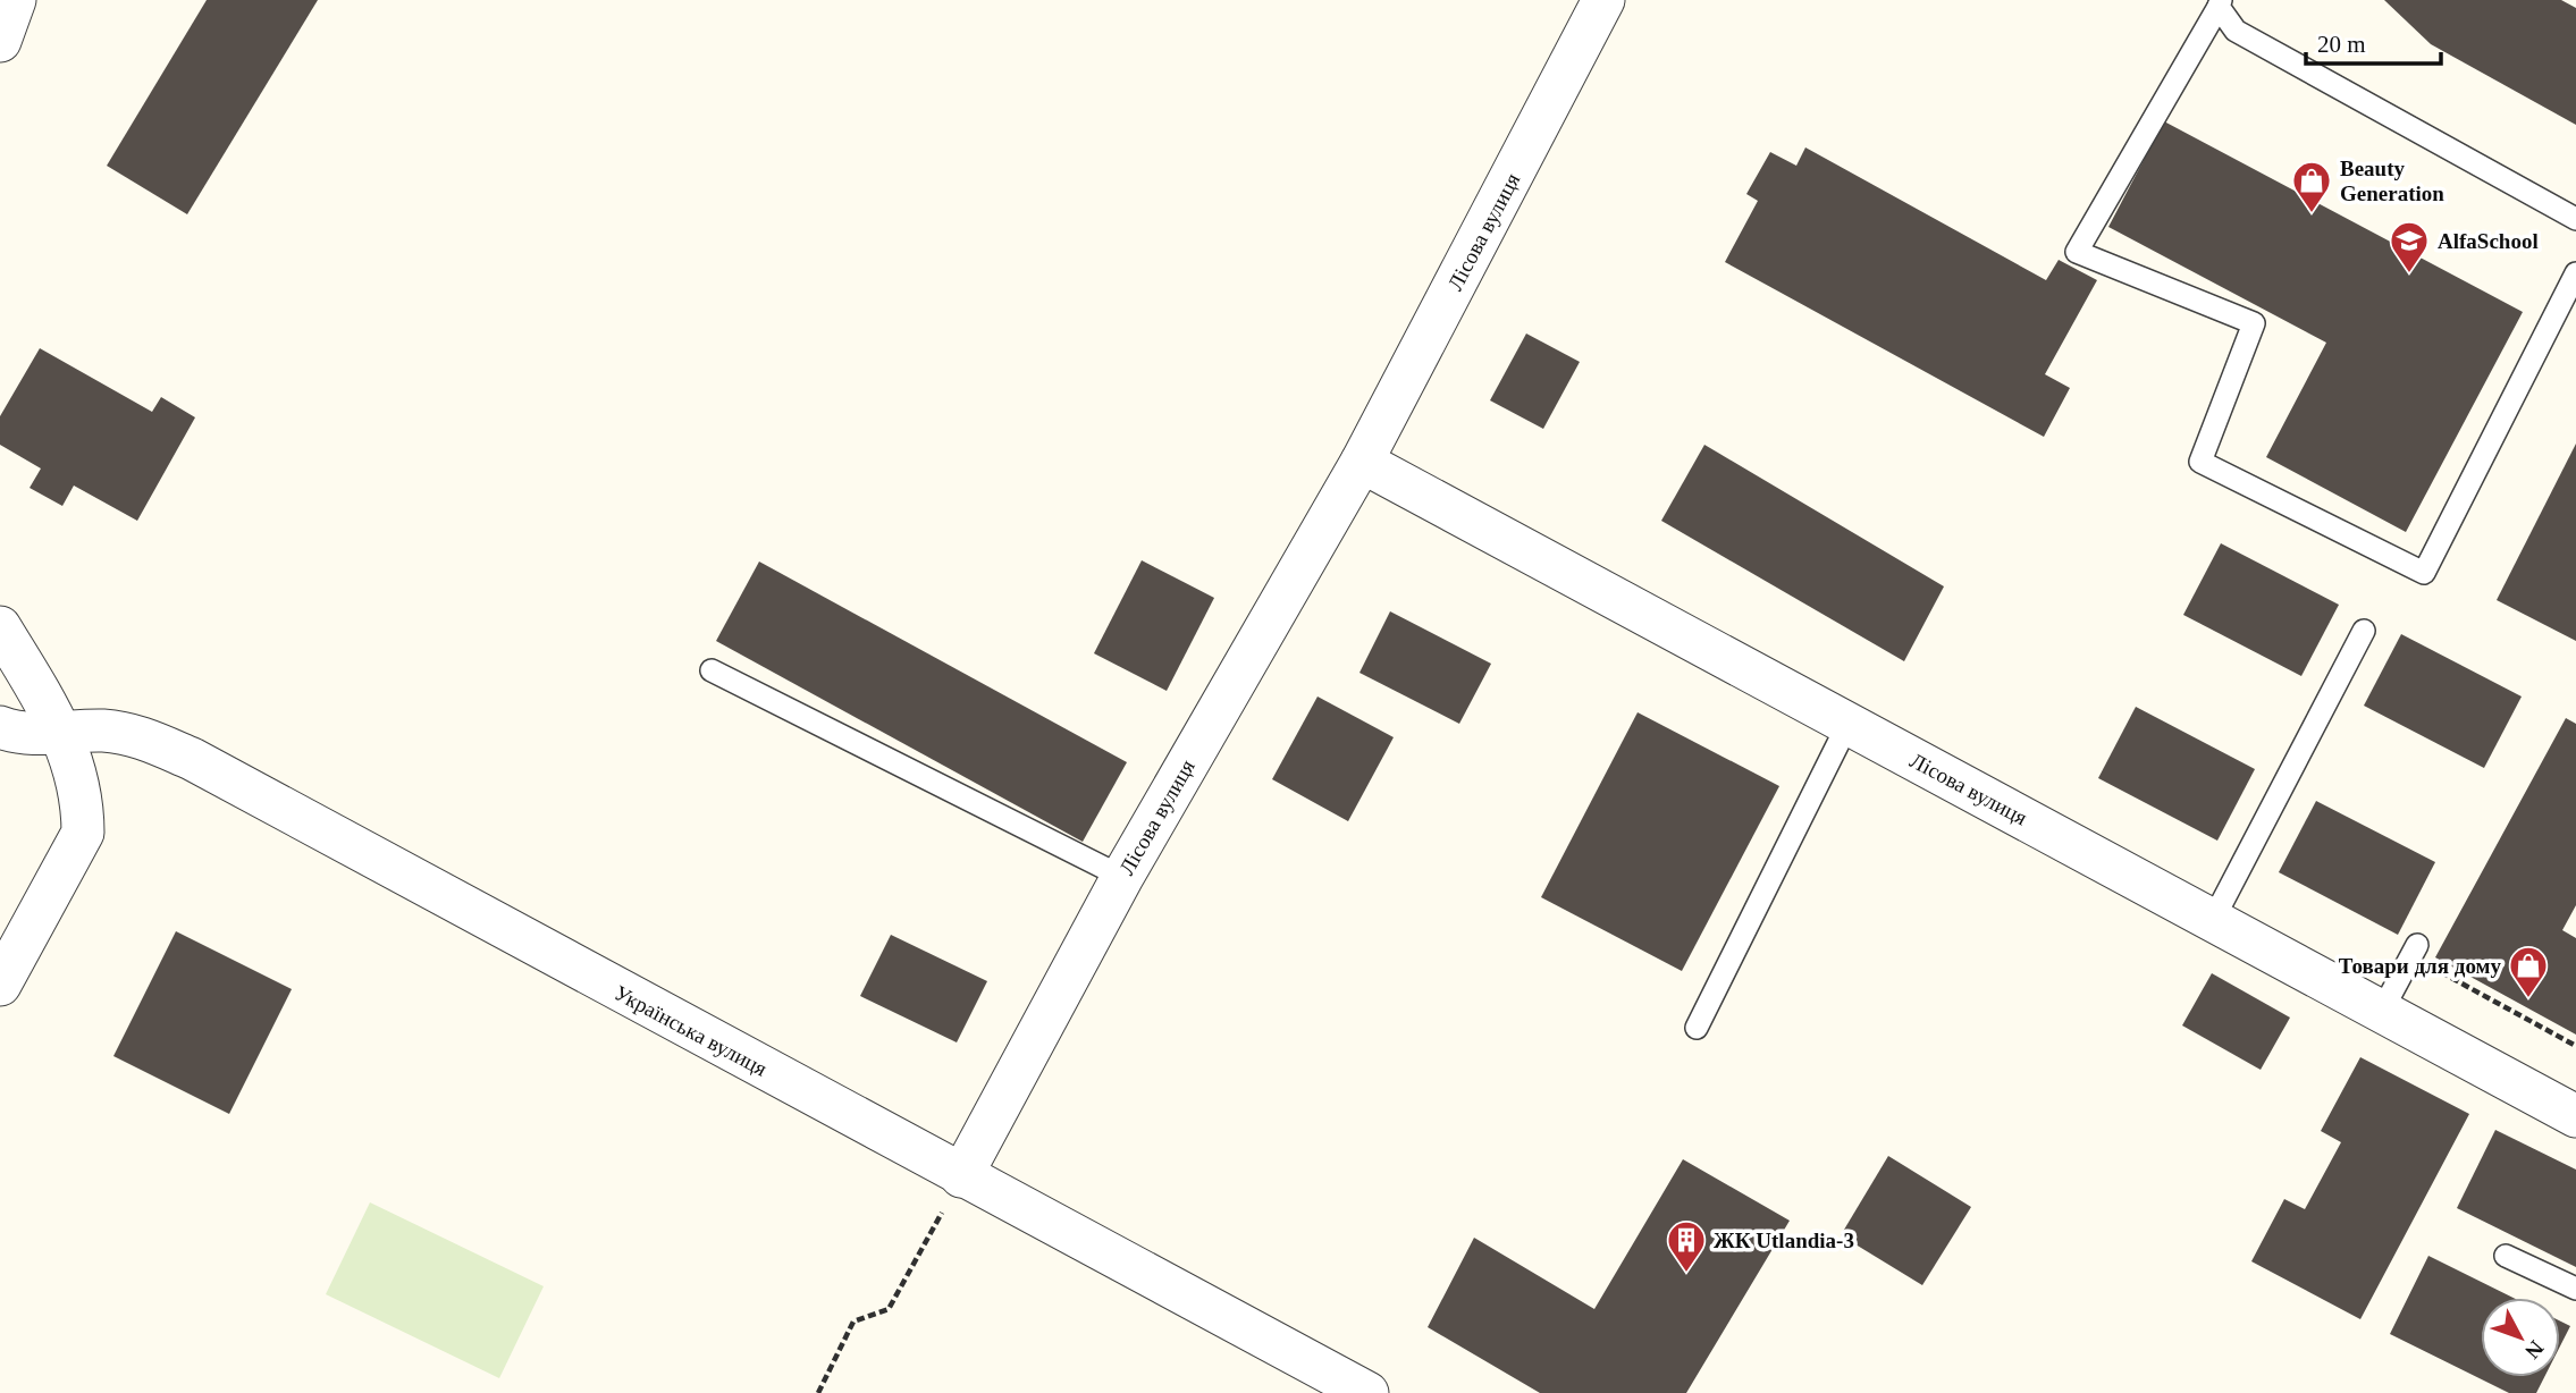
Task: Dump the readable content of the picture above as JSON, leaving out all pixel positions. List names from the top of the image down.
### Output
{
  "streets": {
    "street": ["Лісова вулиця", "Українська вулиця"]
  },
  "crossings": [
    ["Лісова вулиця", "Українська вулиця"]
  ],
  "places": {
    "shop": ["Beauty Generation", "Товари для дому"],
    "school or university": ["AlfaSchool"],
    "building": ["ЖК Utlandia-3"]
  },
  "scale_bar": "20 m",
  "north": "bottom right"
}
